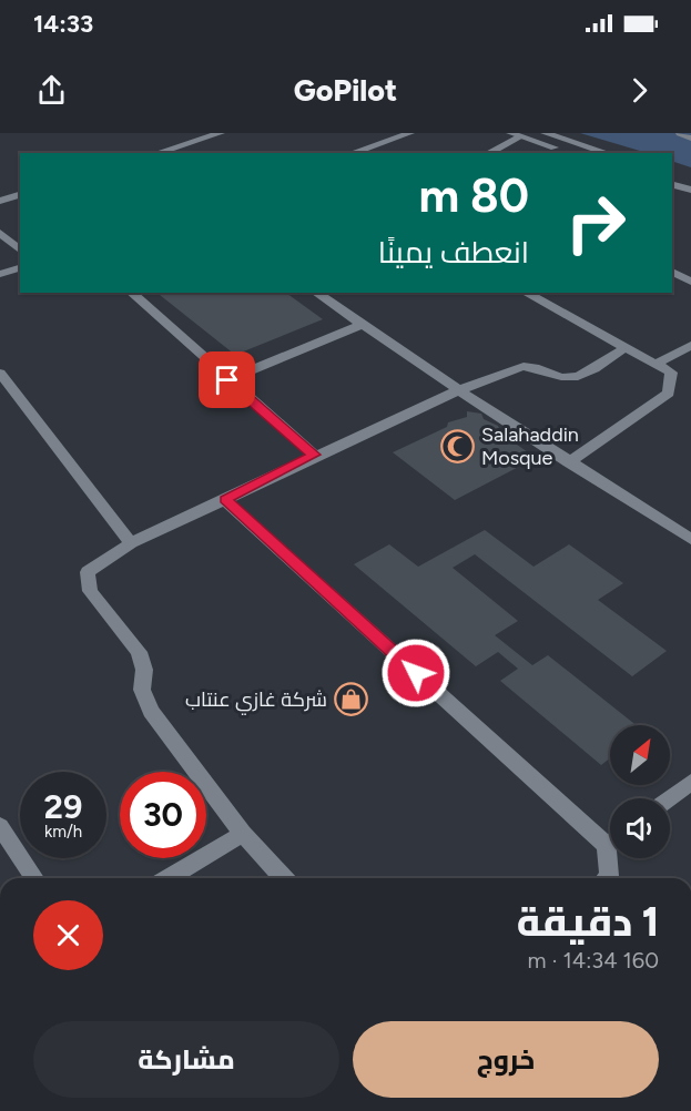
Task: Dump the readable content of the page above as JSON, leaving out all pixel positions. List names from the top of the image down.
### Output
{
  "places": {
    "mosque": ["Salahaddin Mosque"],
    "shop": ["شركة غازي عنتاب"]
  },
  "north": "top right",
  "page": {
    "status": "14:33",
    "header": "GoPilot",
    "turn": ["80 m", "انعطف يمينًا"],
    "speed": "29 km/h",
    "limit": "30",
    "heading": ["1 دقيقة", "160 m · 14:34"],
    "buttons": ["خروج", "مشاركة"]
  }
}
